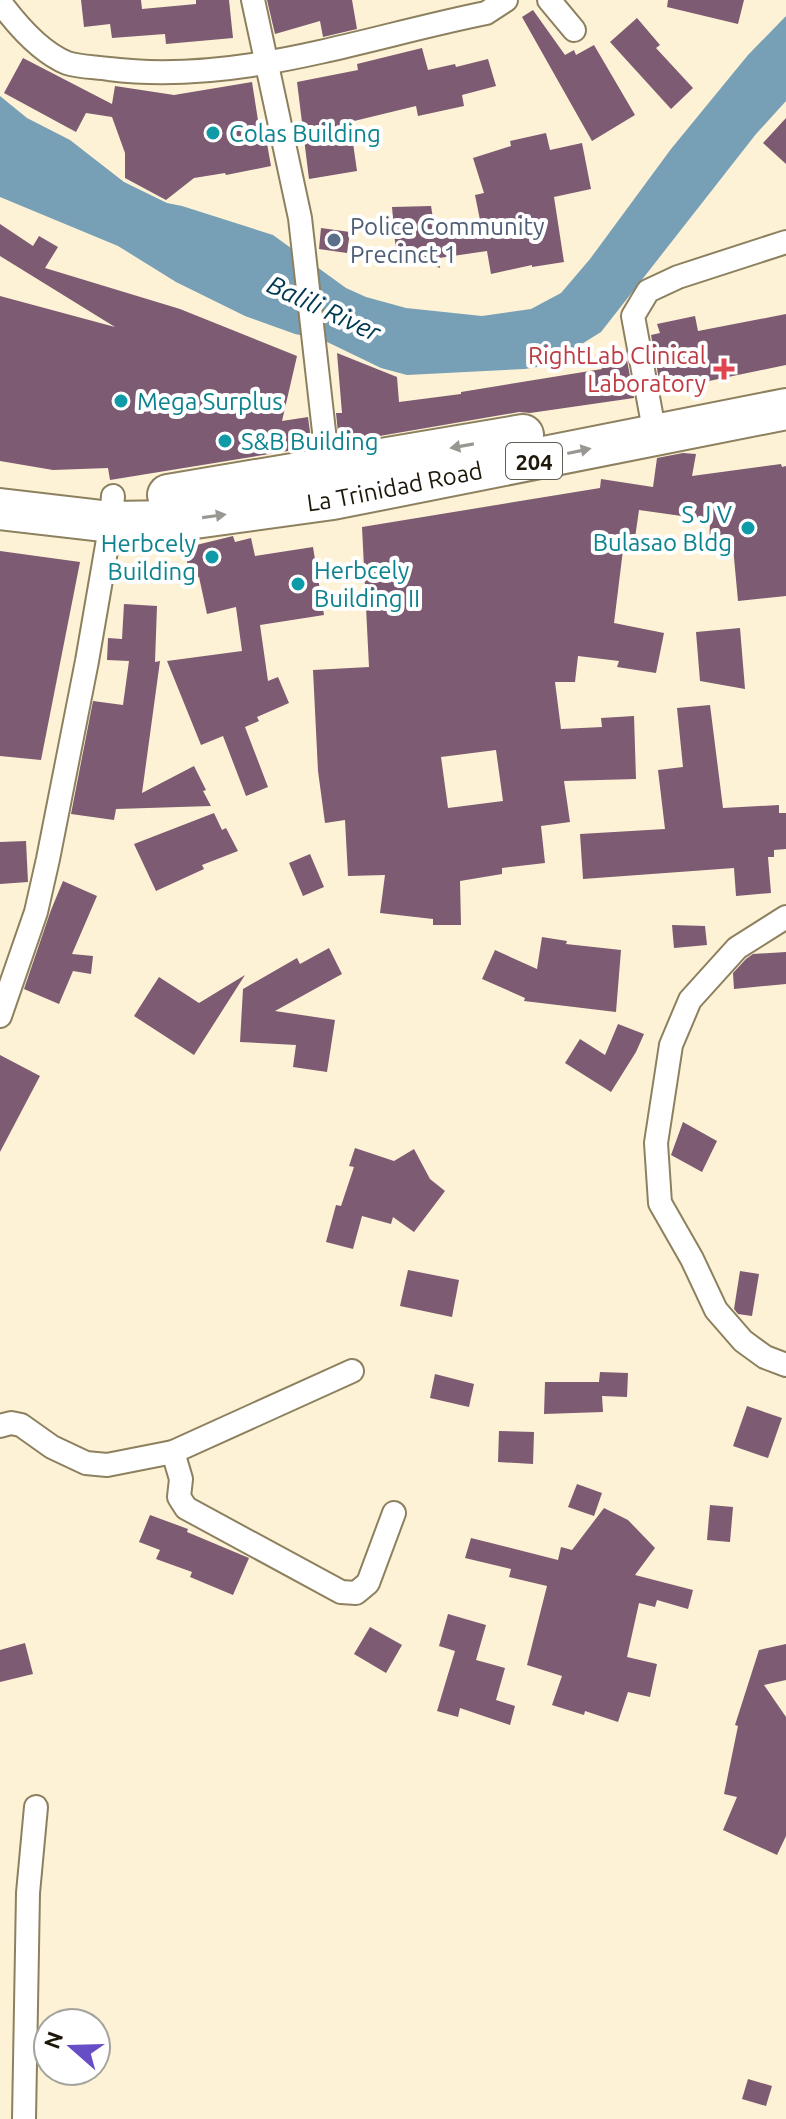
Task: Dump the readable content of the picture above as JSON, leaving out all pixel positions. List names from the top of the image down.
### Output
{
  "streets": {
    "highway": ["204", "La Trinidad Road"]
  },
  "water": ["Balili River"],
  "places": {
    "other": [
      "Colas Building",
      "Police Community Precinct 1",
      "Mega Surplus",
      "S&B Building",
      "S J V Bulasao Bldg",
      "Herbcely Building",
      "Herbcely Building II"
    ],
    "health": ["RightLab Clinical Laboratory"]
  },
  "north": "left"
}
